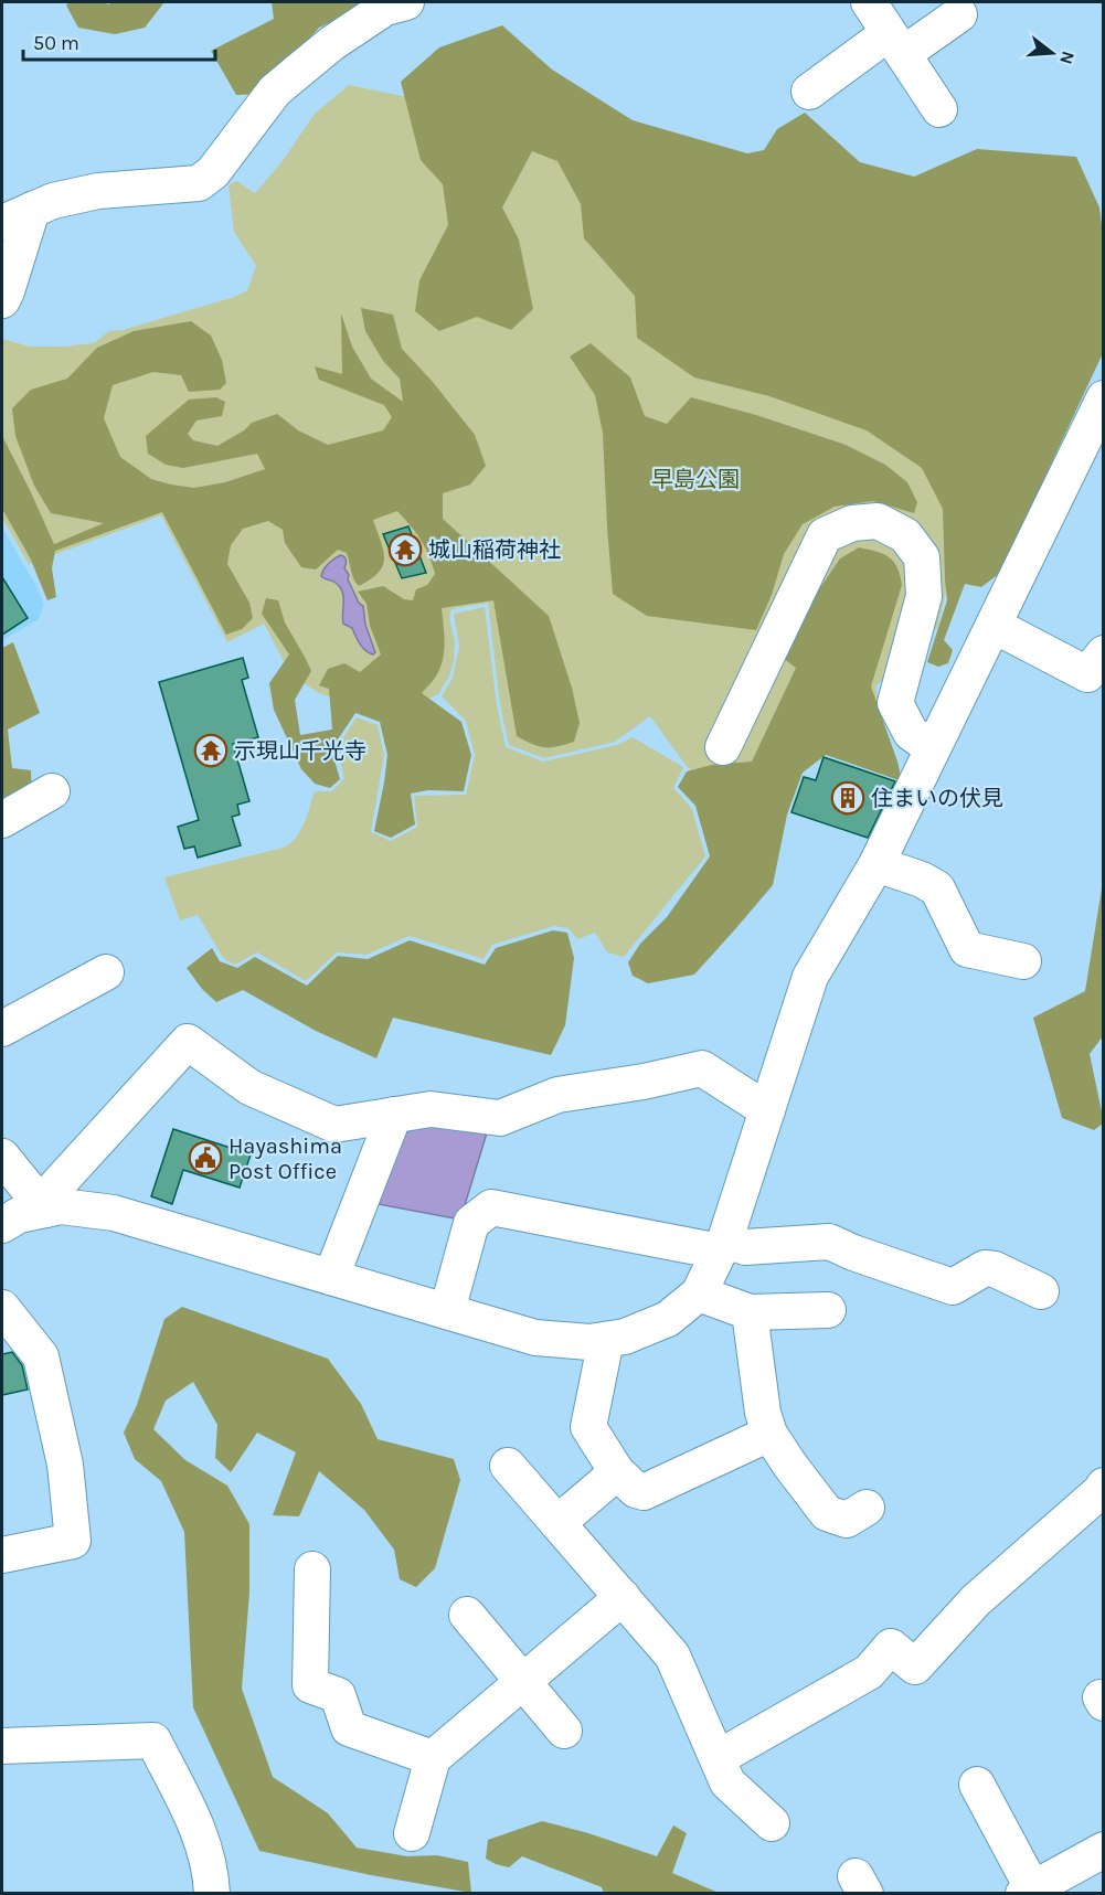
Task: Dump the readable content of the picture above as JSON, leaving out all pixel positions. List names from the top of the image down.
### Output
{
  "parks": ["早島公園"],
  "places": {
    "temple": ["城山稲荷神社", "示現山千光寺"],
    "building": ["住まいの伏見"],
    "public building": ["Hayashima Post Office"]
  },
  "scale_bar": "50 m",
  "north": "right"
}
